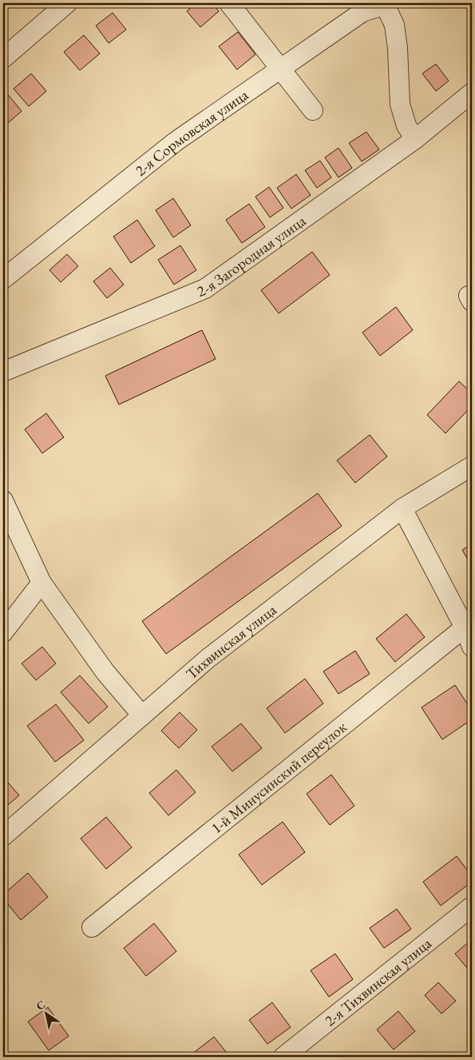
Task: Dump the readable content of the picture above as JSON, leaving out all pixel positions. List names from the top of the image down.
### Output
{
  "streets": {
    "street": [
      "2-я Сормовская улица",
      "2-я Загородная улица",
      "Тихвинская улица",
      "1-й Минусинский переулок",
      "2-я Тихвинская улица"
    ]
  },
  "north": "top left"
}
